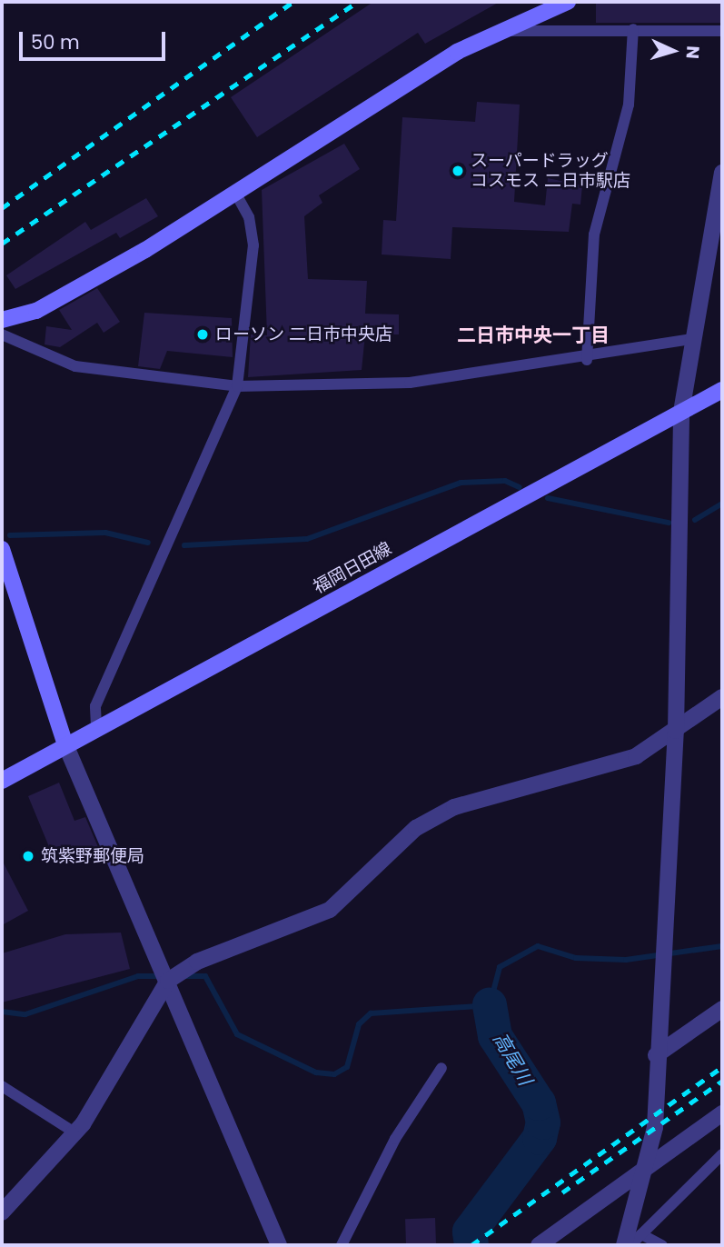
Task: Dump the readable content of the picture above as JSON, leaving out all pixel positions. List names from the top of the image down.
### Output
{
  "streets": {
    "main road": ["福岡日田線"]
  },
  "districts": ["二日市中央一丁目"],
  "water": ["高尾川"],
  "places": ["スーパードラッグ コスモス 二日市駅店", "ローソン 二日市中央店", "筑紫野郵便局"],
  "scale_bar": "50 m",
  "north": "right"
}
